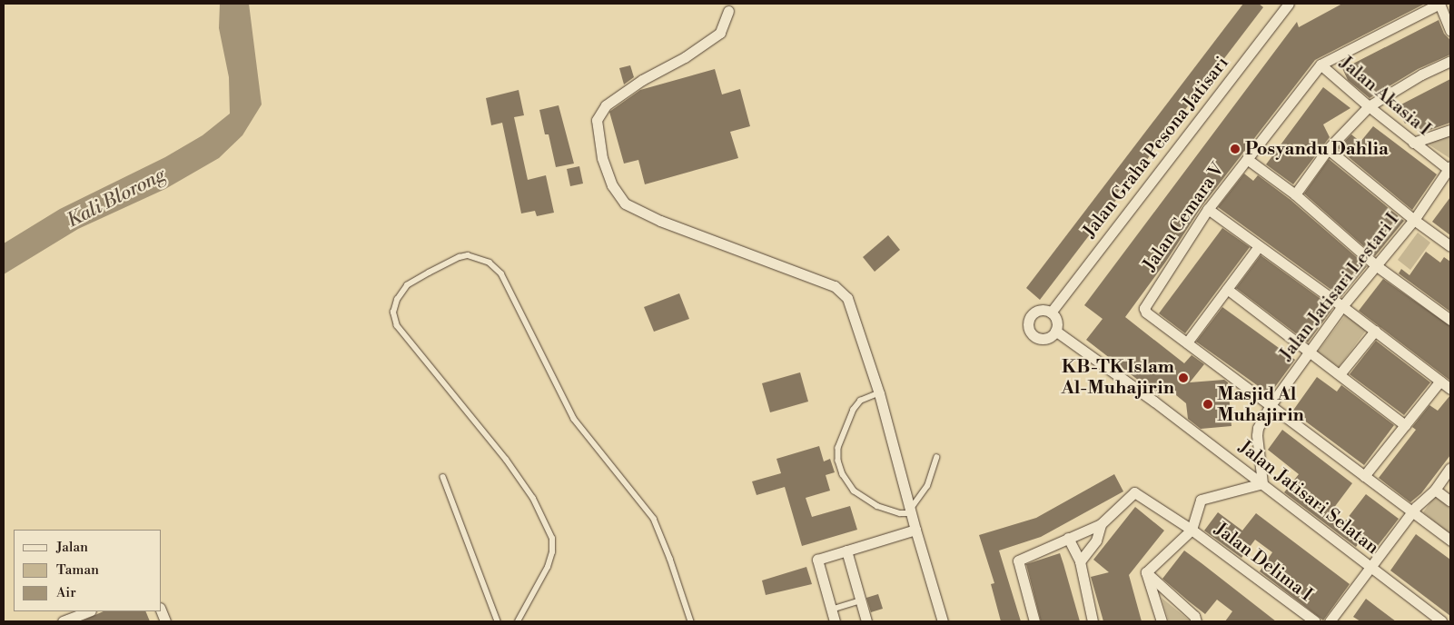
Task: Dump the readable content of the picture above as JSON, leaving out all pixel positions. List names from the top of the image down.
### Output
{
  "streets": {
    "street": [
      "Jalan Akasia I",
      "Jalan Graha Pesona Jatisari",
      "Jalan Cemara V",
      "Jalan Jatisari Lestari I",
      "Jalan Jatisari Selatan",
      "Jalan Delima I"
    ]
  },
  "crossings": [
    ["Jalan Akasia I", "Jalan Cemara V"],
    ["Jalan Akasia I", "Jalan Jatisari Lestari I"],
    ["Jalan Graha Pesona Jatisari", "Jalan Jatisari Selatan"],
    ["Jalan Jatisari Lestari I", "Jalan Jatisari Selatan"]
  ],
  "water": ["Kali Blorong"],
  "places": ["Posyandu Dahlia", "KB-TK Islam Al-Muhajirin", "Masjid Al Muhajirin"],
  "legend": ["Jalan", "Taman", "Air"]
}
